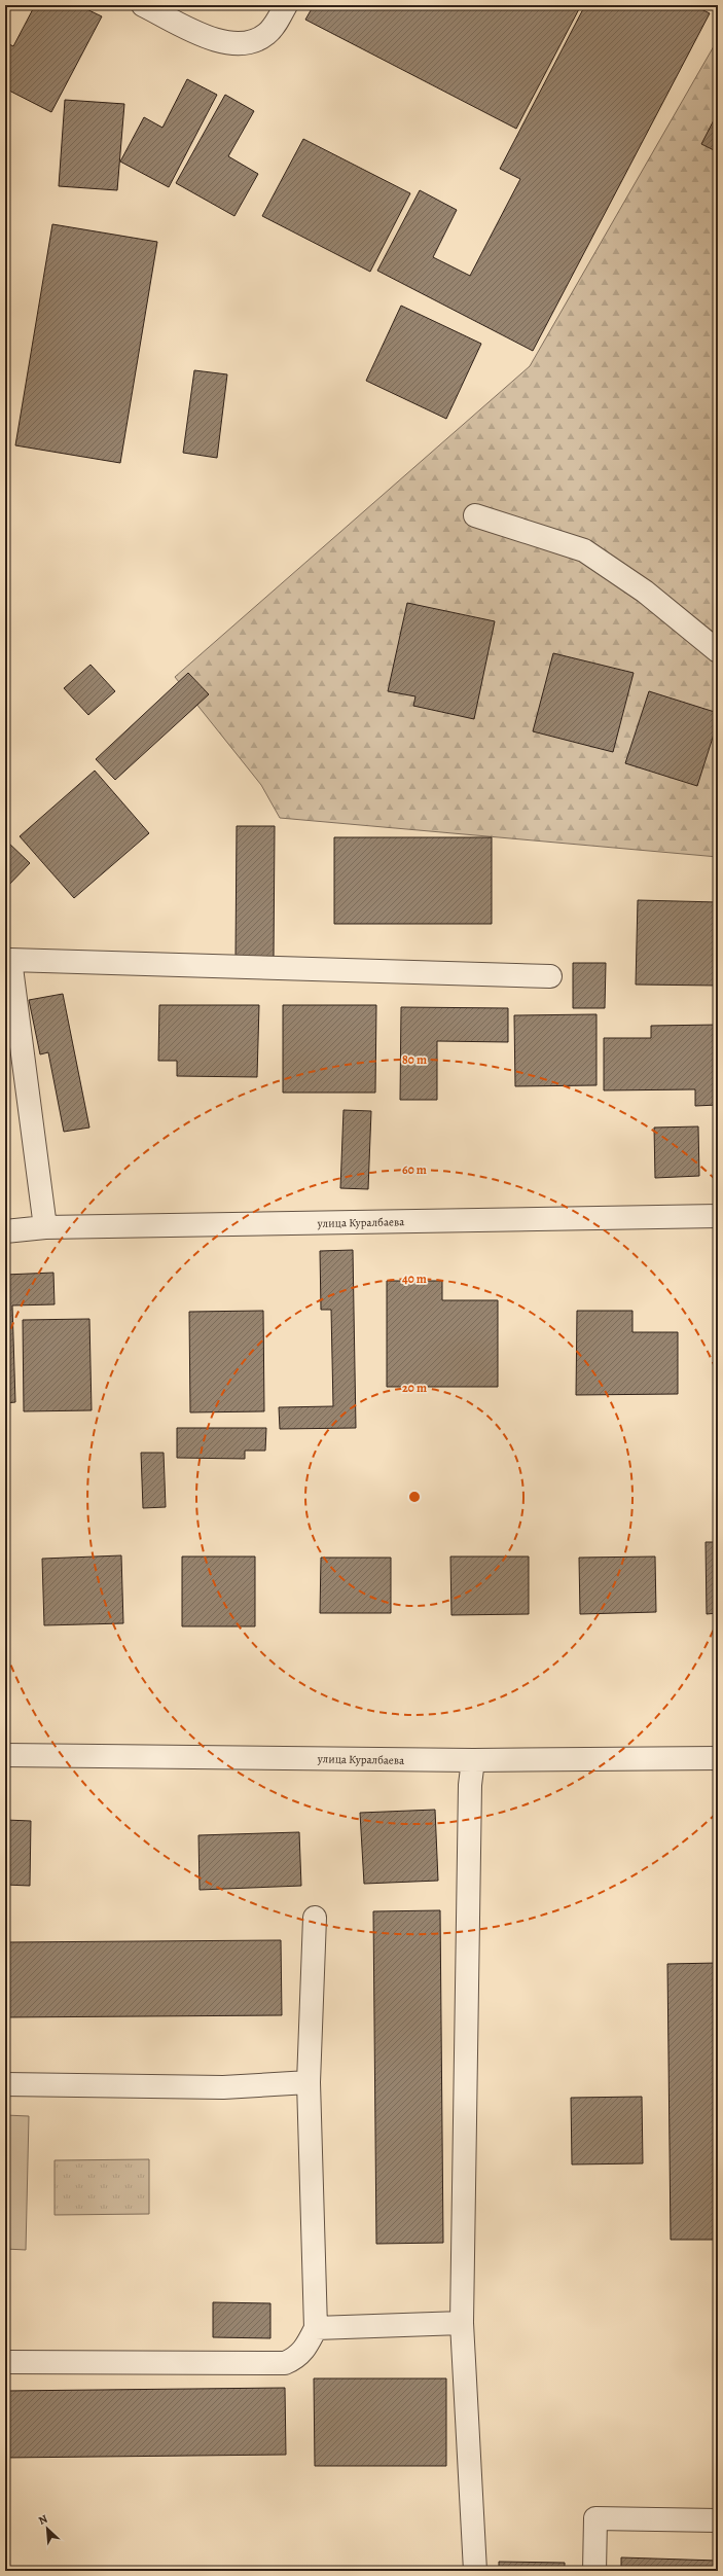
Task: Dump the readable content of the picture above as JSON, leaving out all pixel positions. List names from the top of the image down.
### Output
{
  "streets": {
    "street": ["улица Куралбаева"]
  },
  "north": "top left",
  "rings": [
    "80 m",
    "60 m",
    "40 m",
    "20 m"
  ]
}
